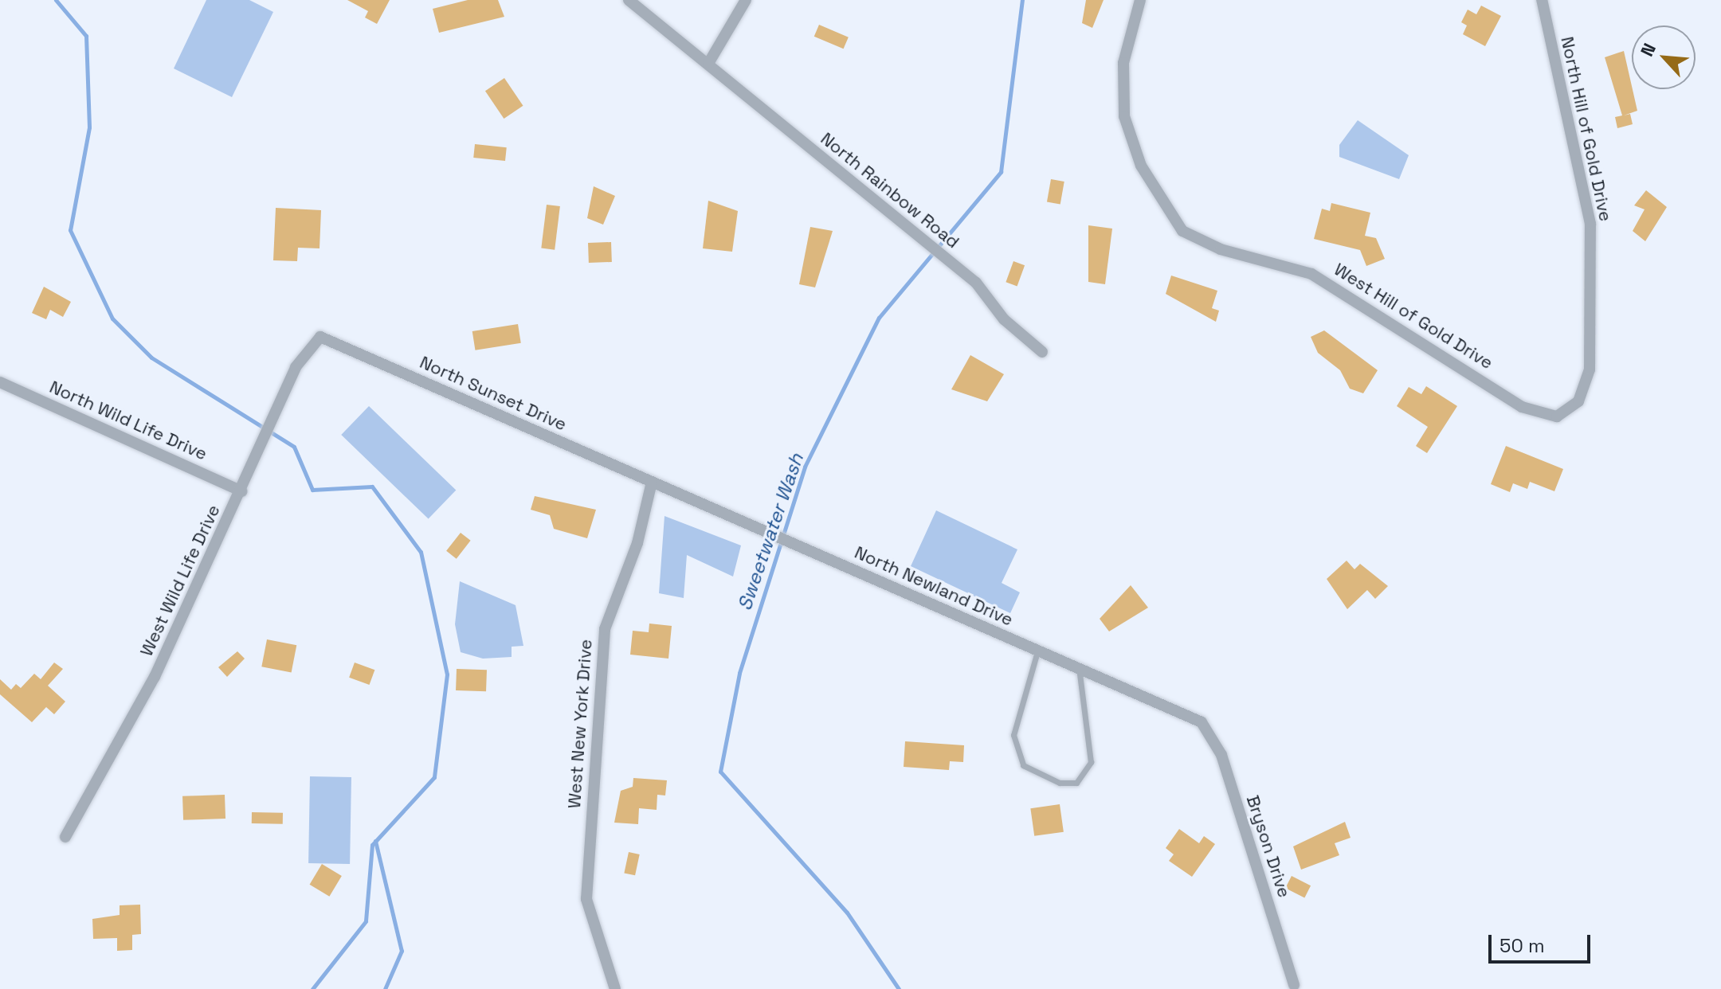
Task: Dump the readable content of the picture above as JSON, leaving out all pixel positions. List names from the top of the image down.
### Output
{
  "streets": {
    "street": [
      "North Hill of Gold Drive",
      "North Rainbow Road",
      "West Hill of Gold Drive",
      "North Sunset Drive",
      "North Wild Life Drive",
      "West Wild Life Drive",
      "North Newland Drive",
      "West New York Drive",
      "Bryson Drive"
    ]
  },
  "crossings": [
    ["North Hill of Gold Drive", "West Hill of Gold Drive"],
    ["North Sunset Drive", "West Wild Life Drive"],
    ["North Sunset Drive", "North Newland Drive"],
    ["North Sunset Drive", "West New York Drive"],
    ["North Wild Life Drive", "West Wild Life Drive"],
    ["North Newland Drive", "West New York Drive"],
    ["North Newland Drive", "Bryson Drive"]
  ],
  "water": ["Sweetwater Wash"],
  "scale_bar": "50 m",
  "north": "top left"
}
